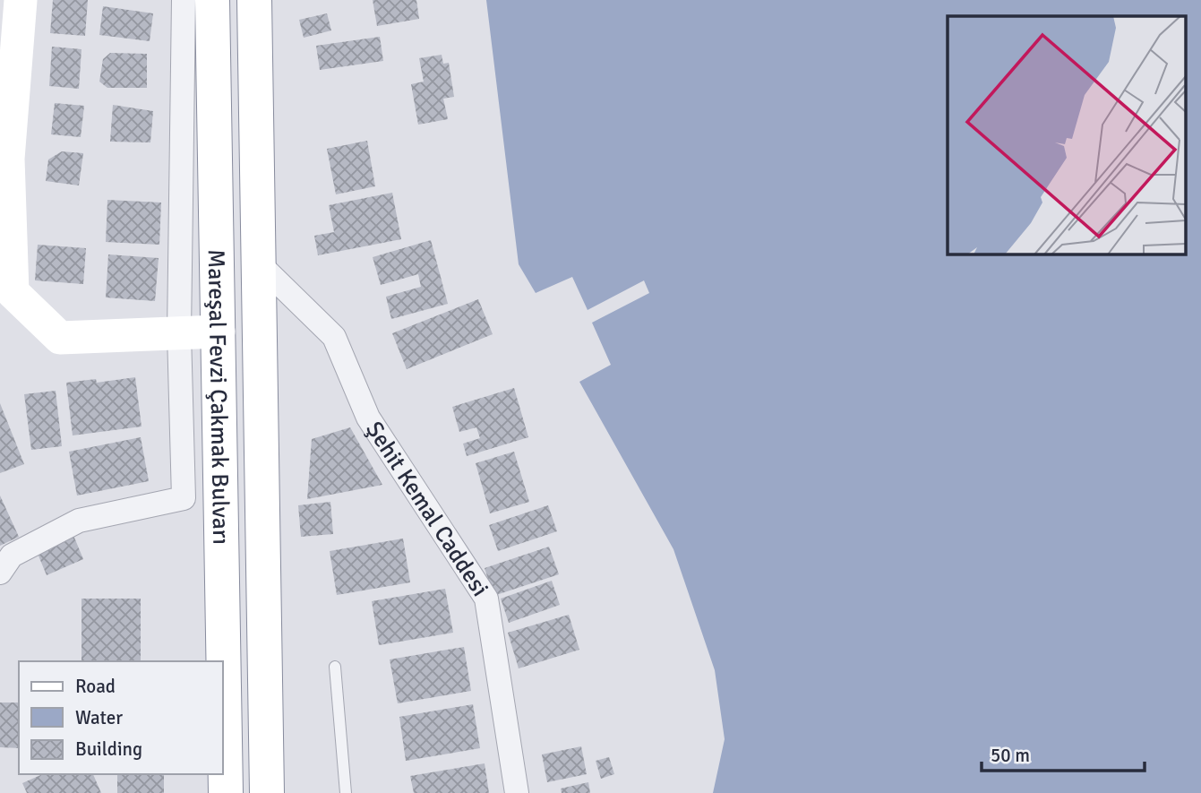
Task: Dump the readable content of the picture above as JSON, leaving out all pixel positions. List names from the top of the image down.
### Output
{
  "streets": {
    "highway": ["Mareşal Fevzi Çakmak Bulvarı"],
    "street": ["Şehit Kemal Caddesi"]
  },
  "crossings": [
    ["Mareşal Fevzi Çakmak Bulvarı", "Şehit Kemal Caddesi"]
  ],
  "legend": ["Road", "Water", "Building"],
  "scale_bar": "50 m"
}
